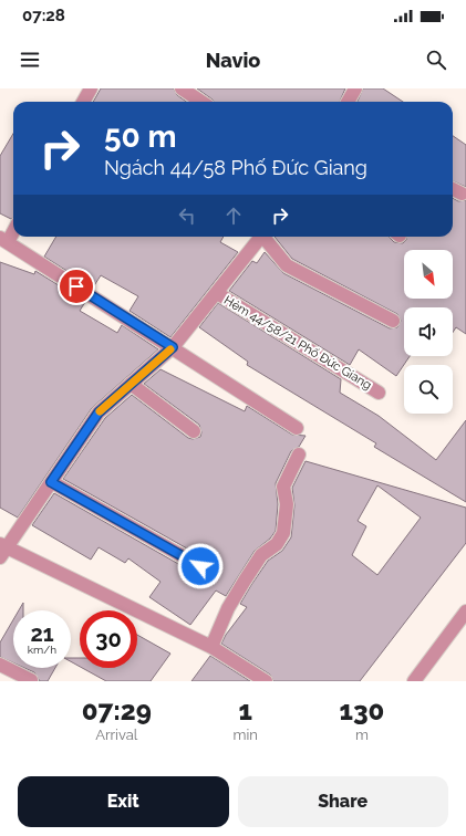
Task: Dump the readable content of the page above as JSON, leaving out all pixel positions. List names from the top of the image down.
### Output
{
  "streets": {
    "street": ["Hẻm 44/58/21 Phố Đức Giang"]
  },
  "north": "bottom right",
  "page": {
    "status": "07:28",
    "header": "Navio",
    "turn": ["50 m", "Ngách 44/58 Phố Đức Giang"],
    "speed": "21 km/h",
    "limit": "30",
    "eta": [
      "07:29",
      "Arrival",
      "1",
      "min",
      "130",
      "m"
    ],
    "buttons": ["Exit", "Share"]
  }
}
